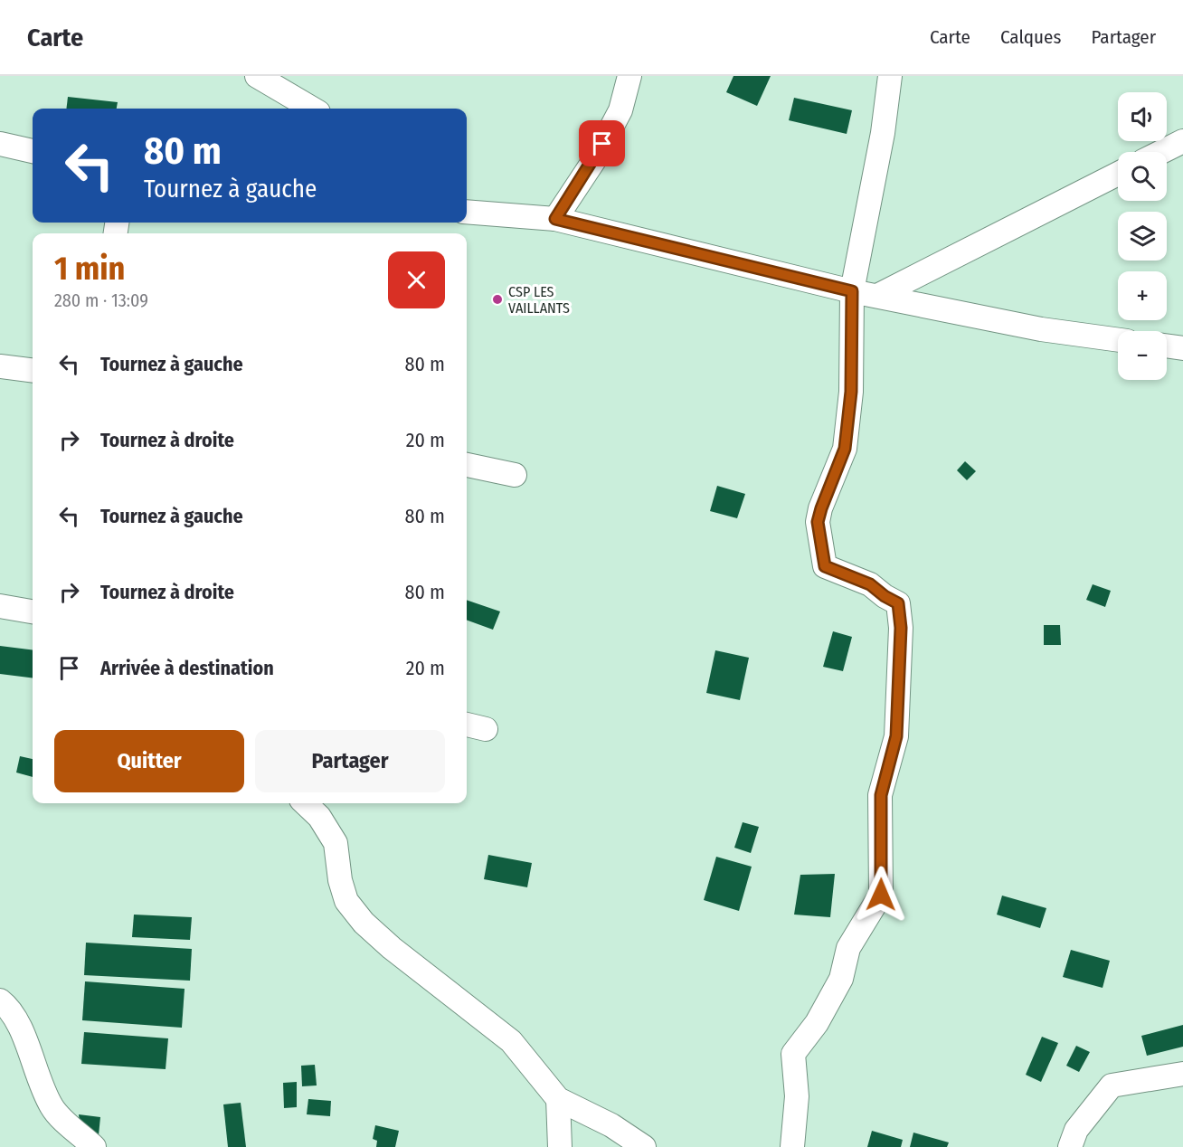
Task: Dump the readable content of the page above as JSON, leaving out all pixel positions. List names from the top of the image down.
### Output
{
  "places": ["CSP LES VAILLANTS"],
  "page": {
    "header": "Carte",
    "nav": ["Carte", "Calques", "Partager"],
    "map_buttons": ["+", "−"],
    "turn": ["80 m", "Tournez à gauche"],
    "heading": ["1 min", "280 m · 13:09"],
    "list": [
      {
        "name": "Tournez à gauche",
        "value": "80 m"
      },
      {
        "name": "Tournez à droite",
        "value": "20 m"
      },
      {
        "name": "Tournez à gauche",
        "value": "80 m"
      },
      {
        "name": "Tournez à droite",
        "value": "80 m"
      },
      {
        "name": "Arrivée à destination",
        "value": "20 m"
      }
    ],
    "buttons": ["Quitter", "Partager"]
  }
}
